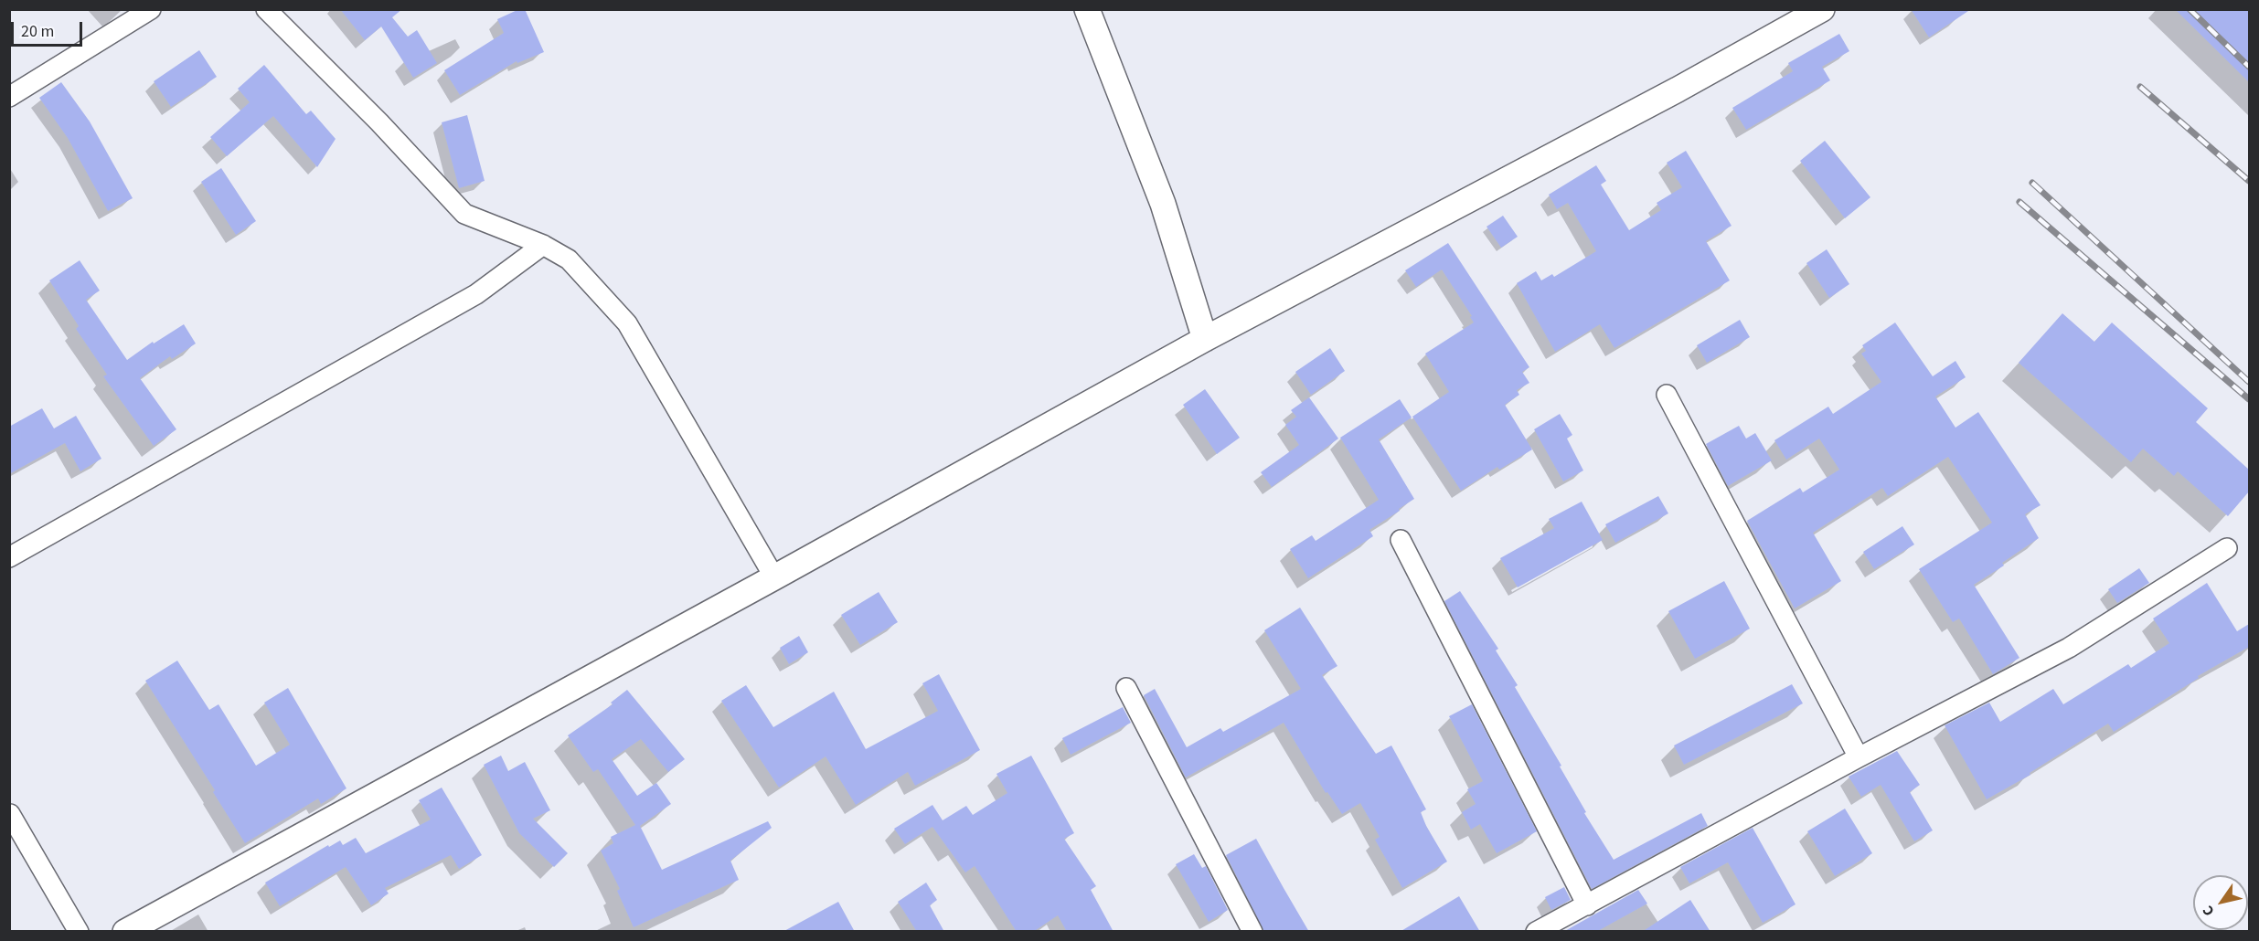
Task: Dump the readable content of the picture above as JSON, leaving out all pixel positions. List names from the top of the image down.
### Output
{
  "scale_bar": "20 m",
  "north": "bottom left"
}
